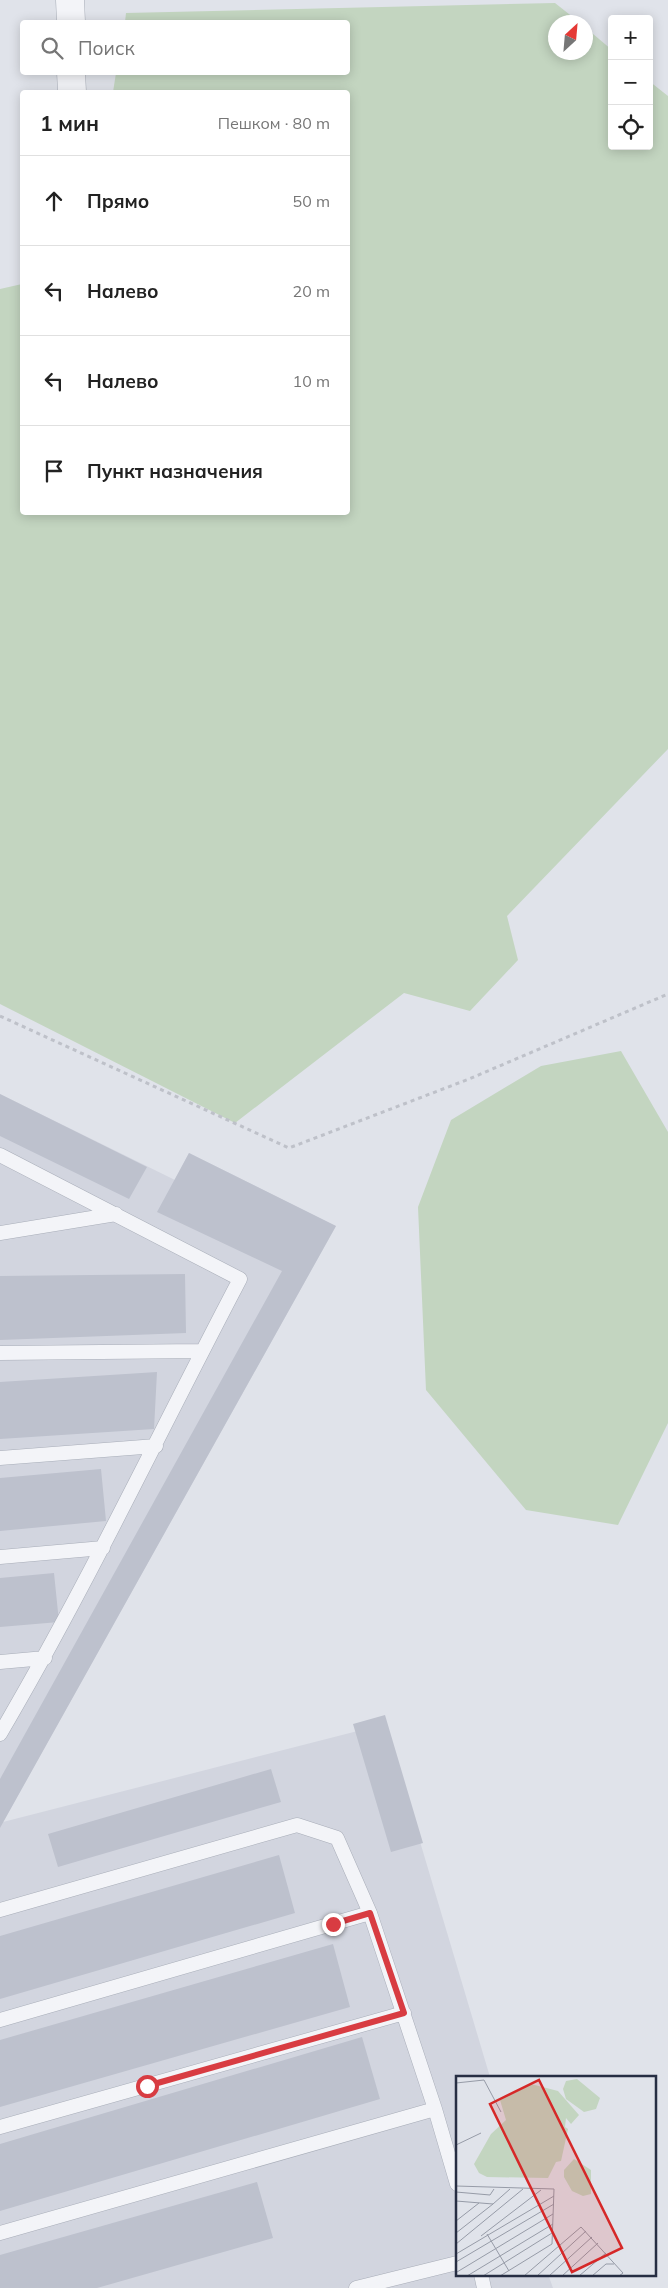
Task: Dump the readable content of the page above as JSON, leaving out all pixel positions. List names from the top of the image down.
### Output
{
  "north": "top right",
  "page": {
    "map_buttons": ["+", "−"],
    "search": "Поиск",
    "heading": ["1 мин", "Пешком · 80 m"],
    "list": [
      ["Прямо", "50 m"],
      ["Налево", "20 m"],
      ["Налево", "10 m"],
      "Пункт назначения"
    ]
  }
}
